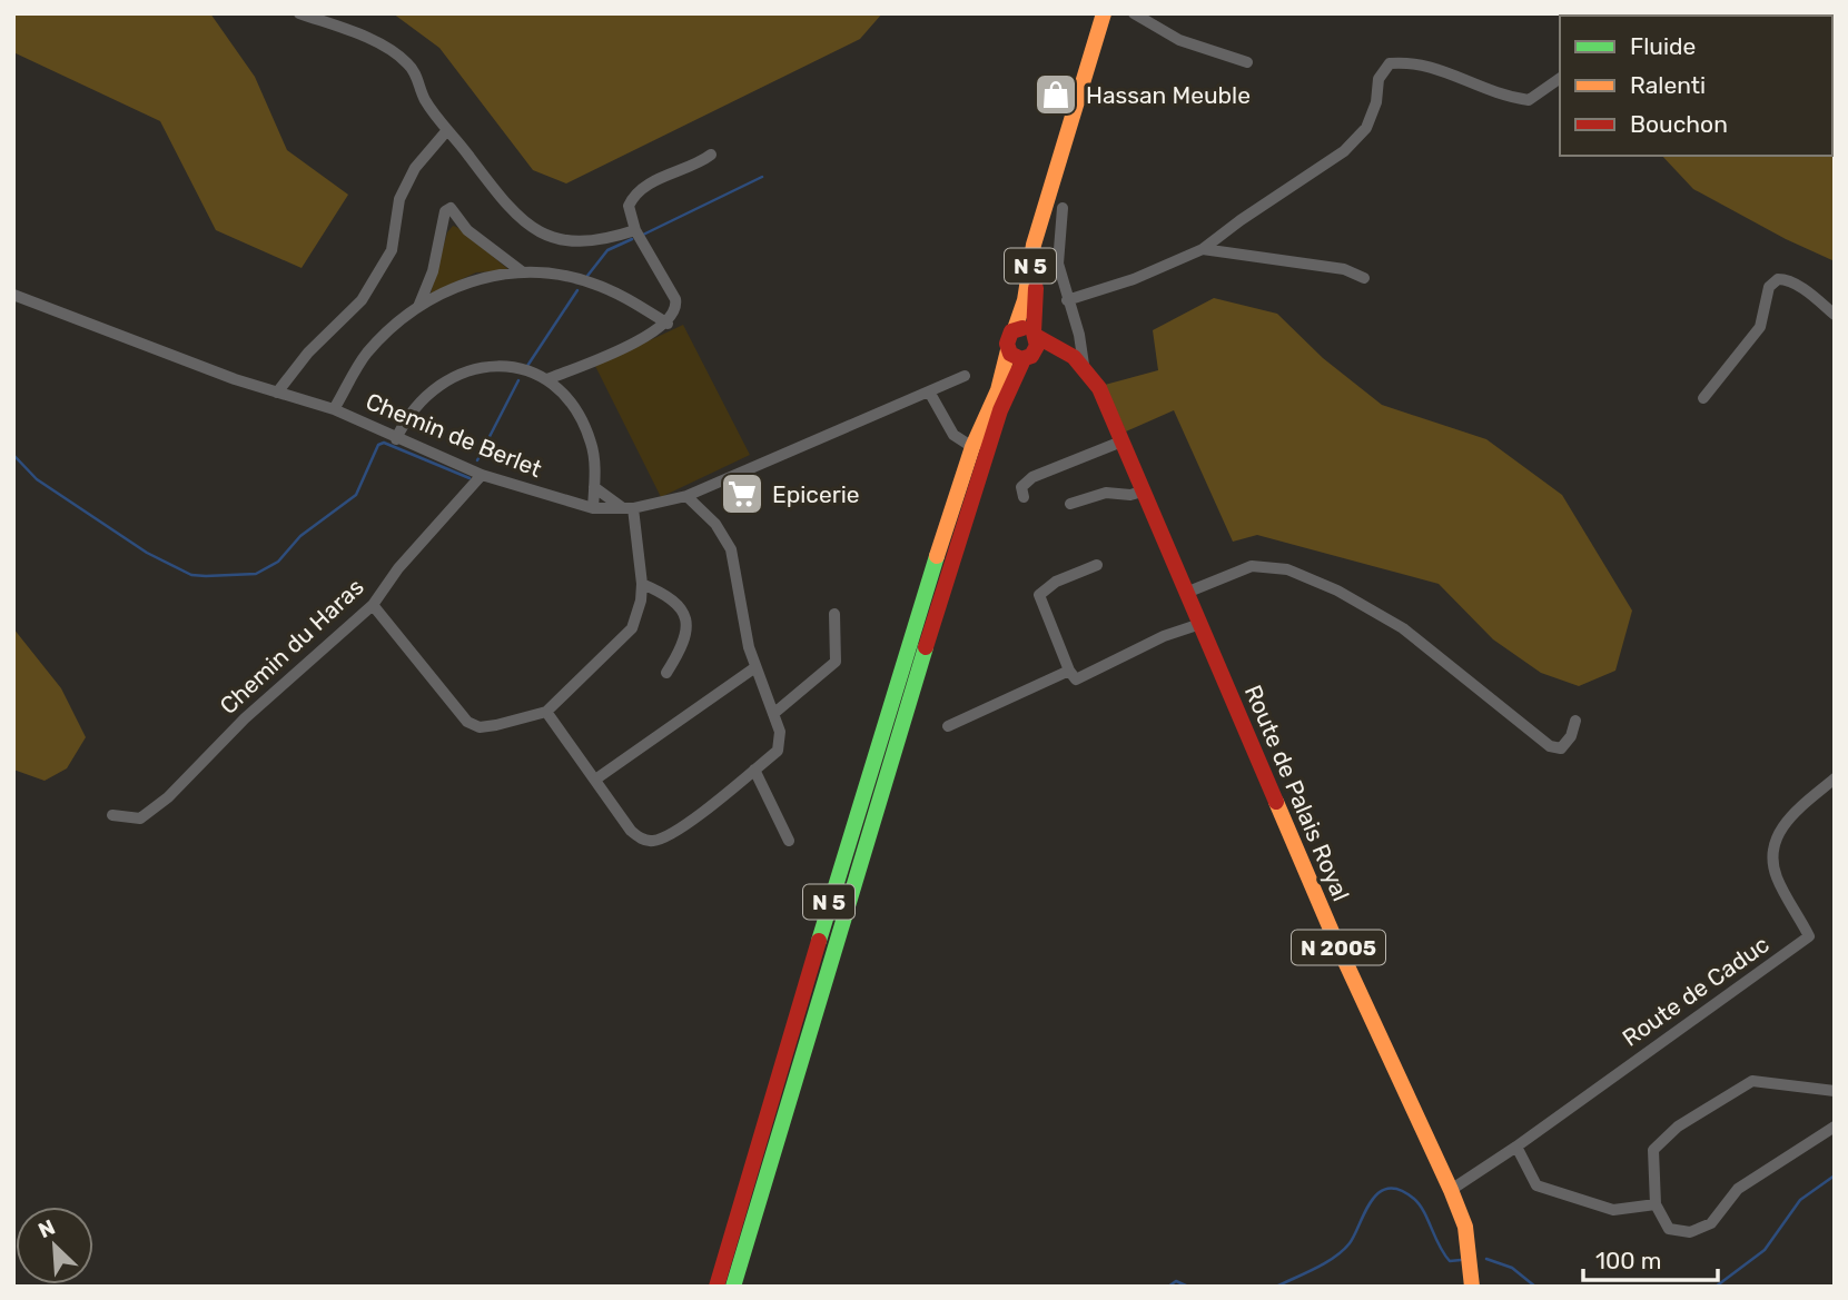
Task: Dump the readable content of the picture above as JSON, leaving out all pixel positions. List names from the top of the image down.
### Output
{
  "streets": {
    "main road": ["N 5", "Route de Palais Royal", "N 2005"],
    "street": ["Chemin de Berlet", "Chemin du Haras", "Route de Caduc"]
  },
  "crossings": [
    ["N 5", "Route de Palais Royal"],
    ["Chemin de Berlet", "Chemin du Haras"],
    ["Route de Palais Royal", "Route de Caduc"]
  ],
  "places": {
    "shop": ["Hassan Meuble"],
    "supermarket": ["Epicerie"]
  },
  "legend": ["Fluide", "Ralenti", "Bouchon"],
  "scale_bar": "100 m",
  "north": "top left"
}
